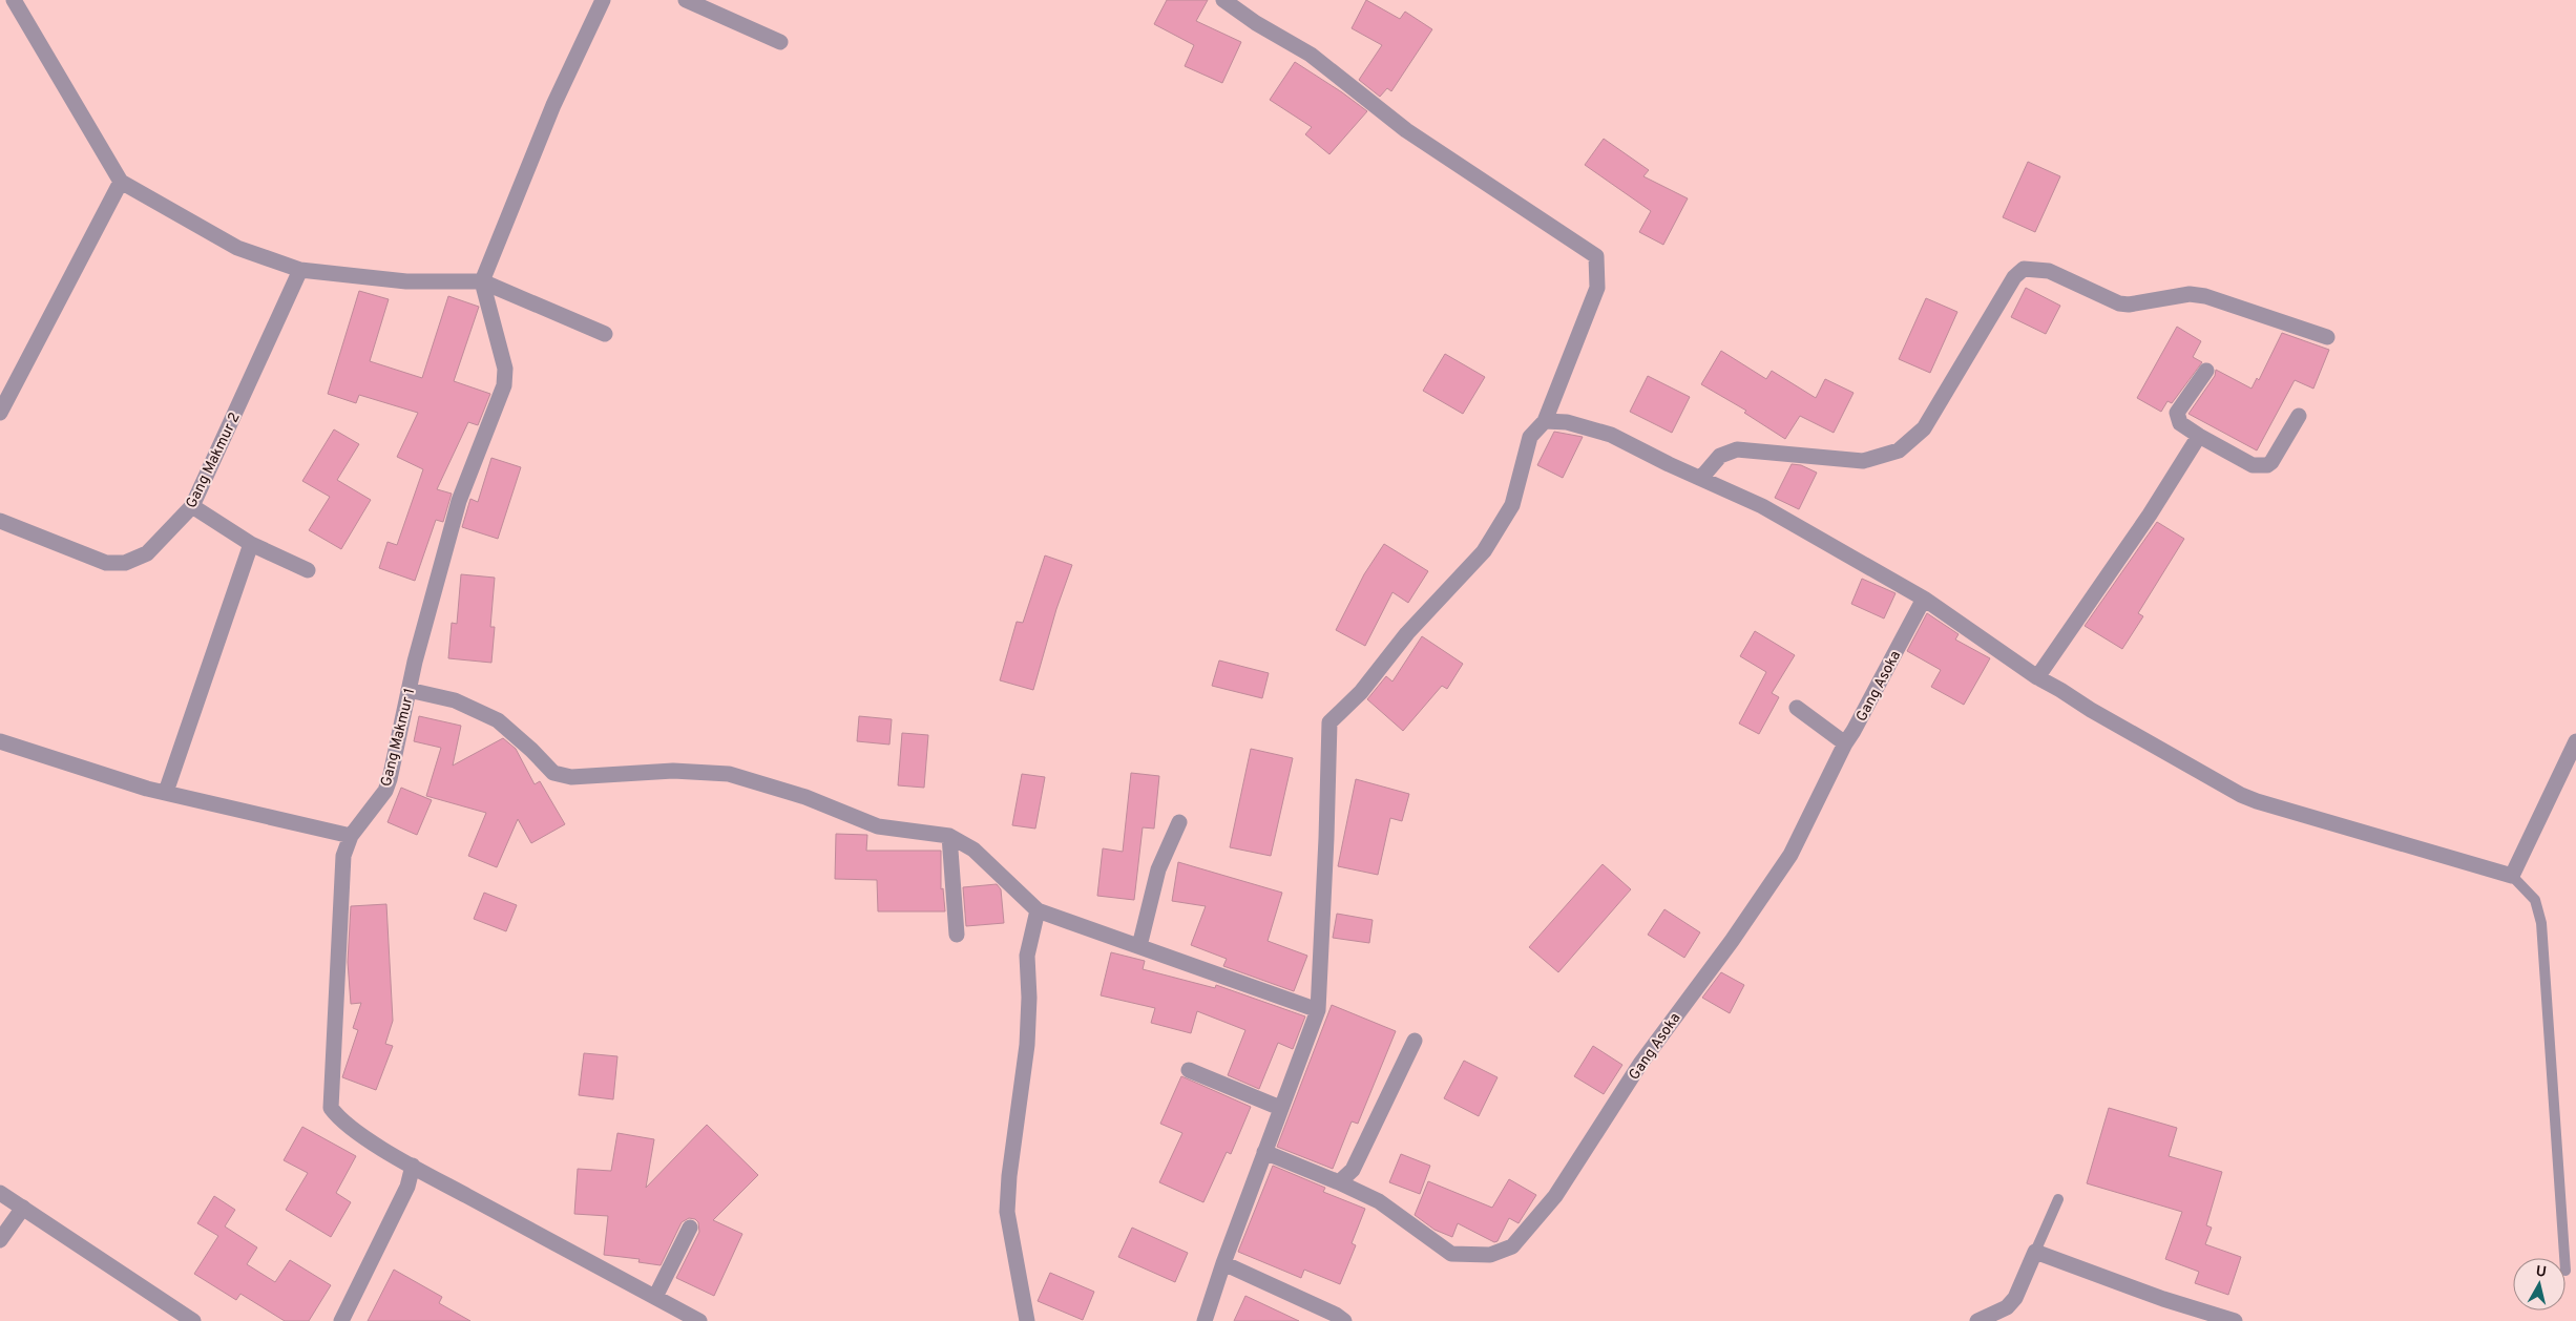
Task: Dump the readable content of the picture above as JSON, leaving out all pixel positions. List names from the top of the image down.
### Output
{
  "streets": {
    "street": ["Gang Makmur 2", "Gang Asoka", "Gang Makmur 1"]
  },
  "north": "top"
}
